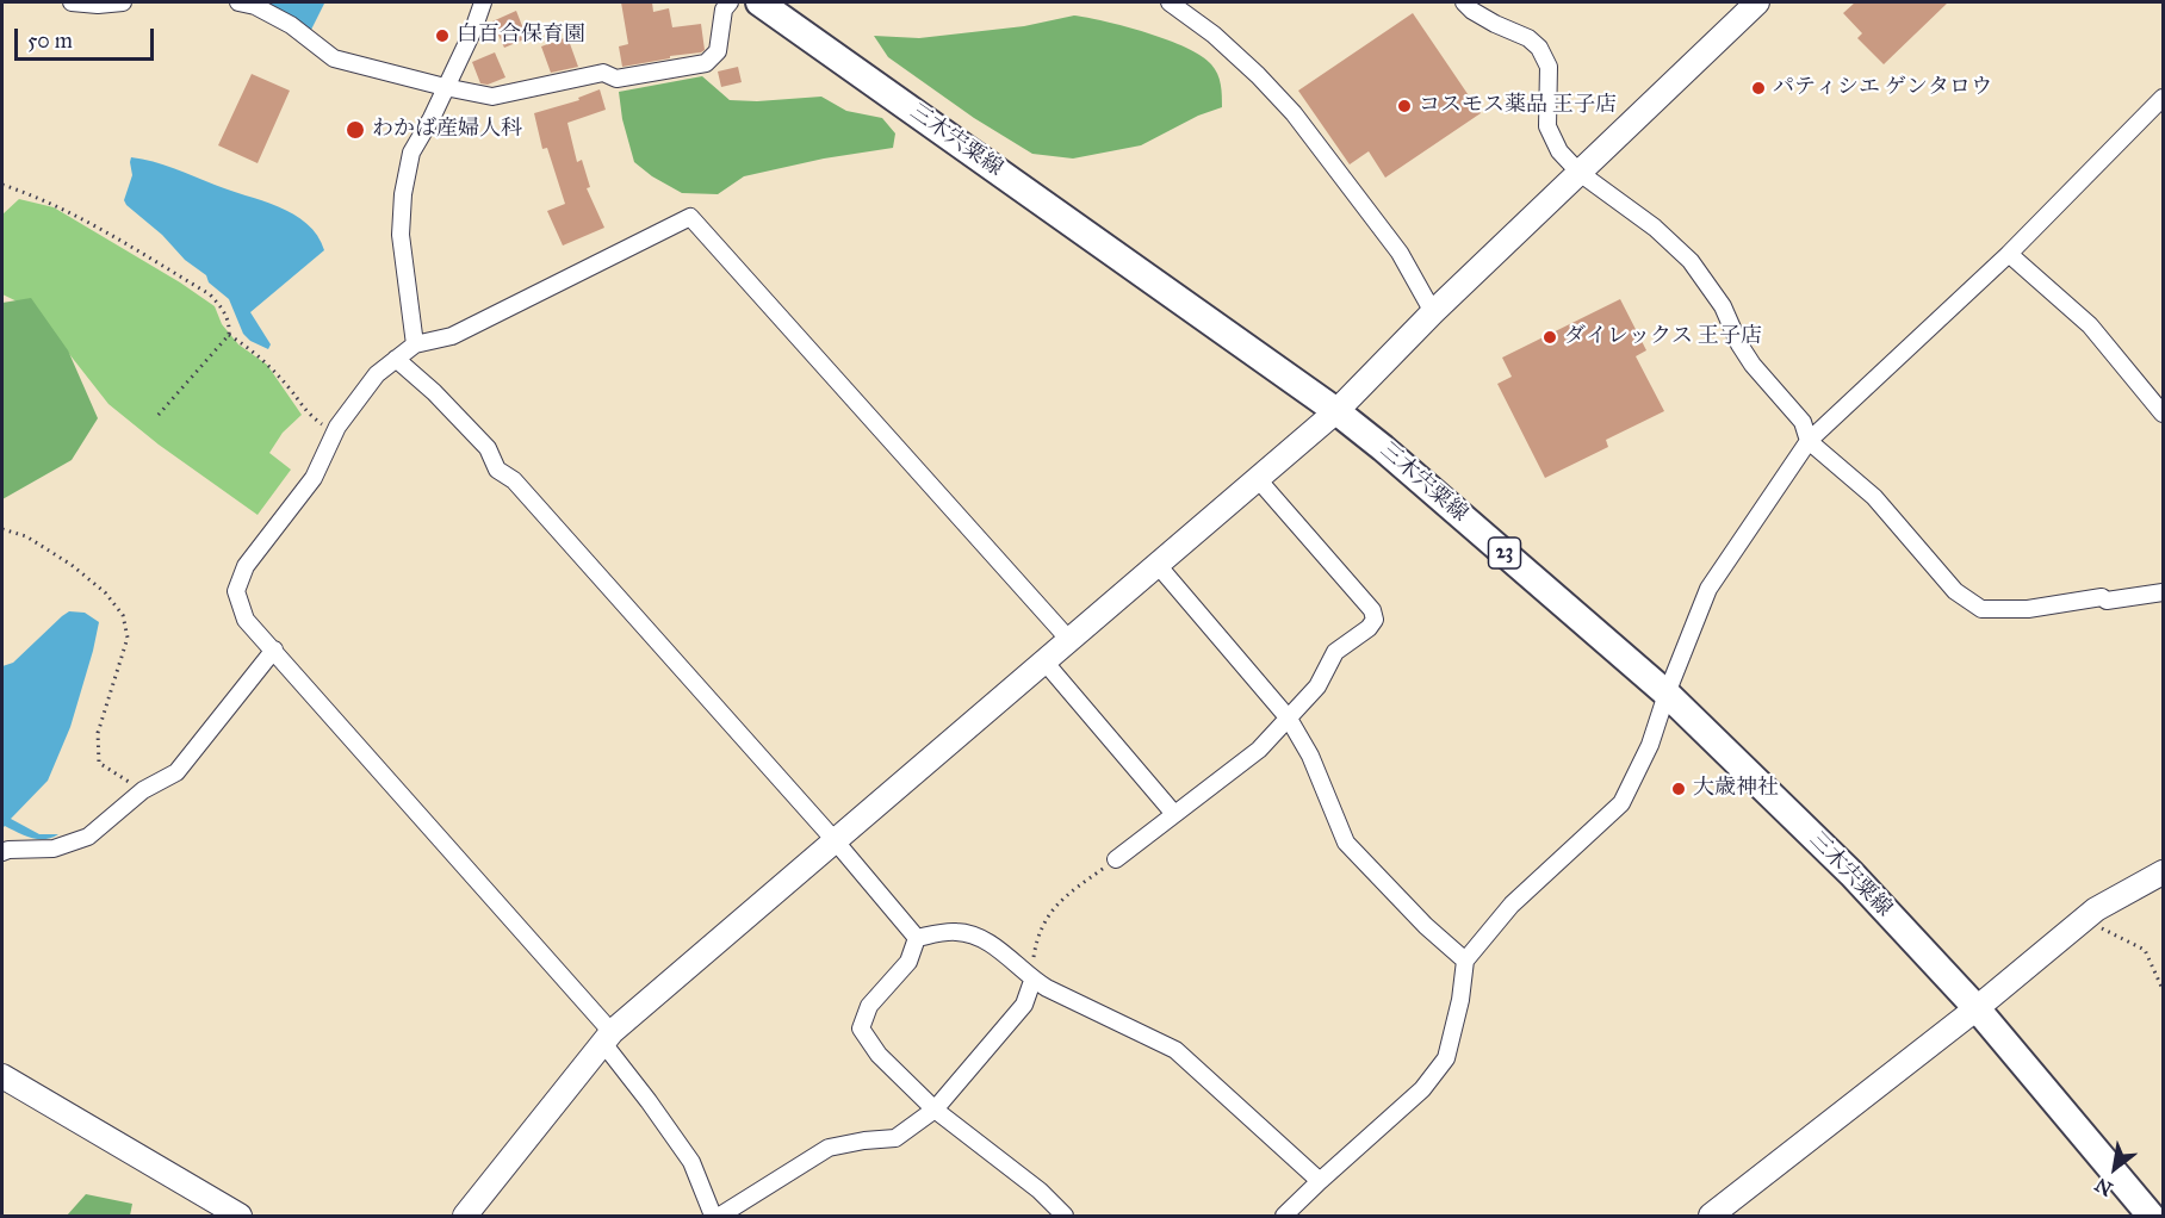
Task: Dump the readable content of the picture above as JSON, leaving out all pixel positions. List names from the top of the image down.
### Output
{
  "streets": {
    "main road": ["三木宍粟線", "23"]
  },
  "places": [
    "白百合保育園",
    "パティシエ ゲンタロウ",
    "コスモス薬品 王子店",
    "わかば産婦人科",
    "ダイレックス 王子店",
    "大歳神社"
  ],
  "scale_bar": "50 m",
  "north": "bottom left"
}
